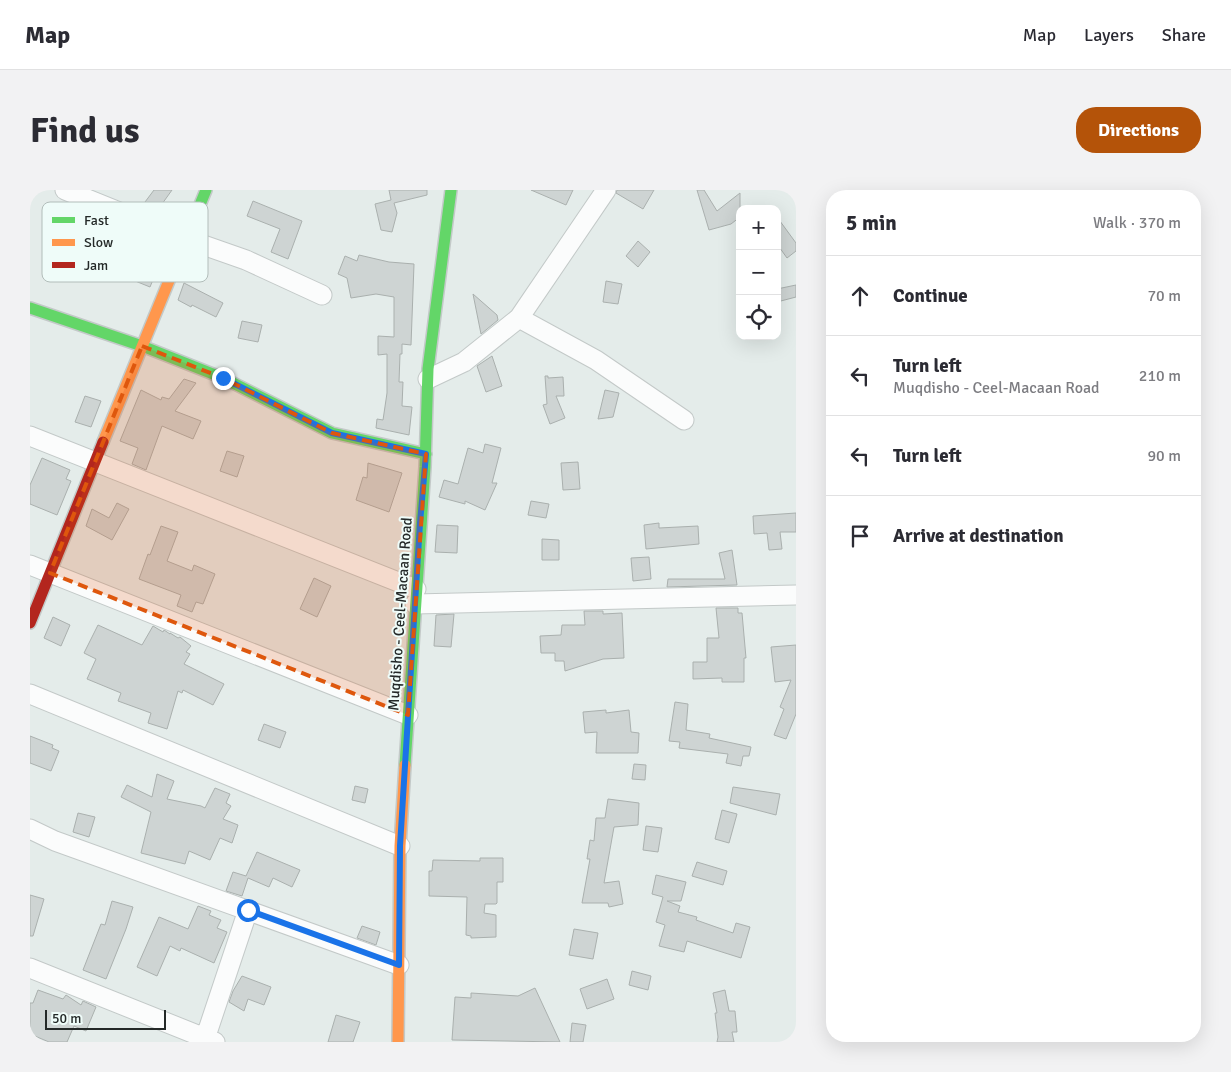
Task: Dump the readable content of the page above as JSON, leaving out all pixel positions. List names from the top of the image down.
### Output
{
  "streets": {
    "street": ["Muqdisho - Ceel-Macaan Road"]
  },
  "legend": ["Fast", "Slow", "Jam"],
  "scale_bar": "50 m",
  "page": {
    "header": "Map",
    "nav": ["Map", "Layers", "Share"],
    "buttons": "Directions",
    "title": "Find us",
    "heading": ["5 min", "Walk · 370 m"],
    "map_buttons": ["+", "−"],
    "list": [
      ["Continue", "70 m"],
      ["Turn left", "Muqdisho - Ceel-Macaan Road", "210 m"],
      ["Turn left", "90 m"],
      "Arrive at destination"
    ],
    "scale": "50 m"
  }
}
